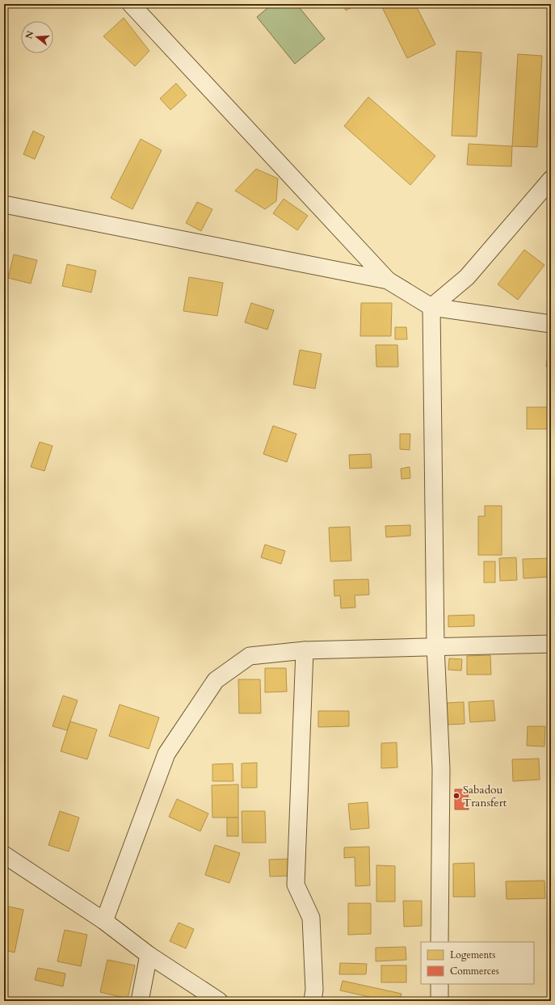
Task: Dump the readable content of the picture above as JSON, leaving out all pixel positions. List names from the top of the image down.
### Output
{
  "places": ["Sabadou Transfert"],
  "legend": ["Logements", "Commerces"],
  "north": "left"
}
